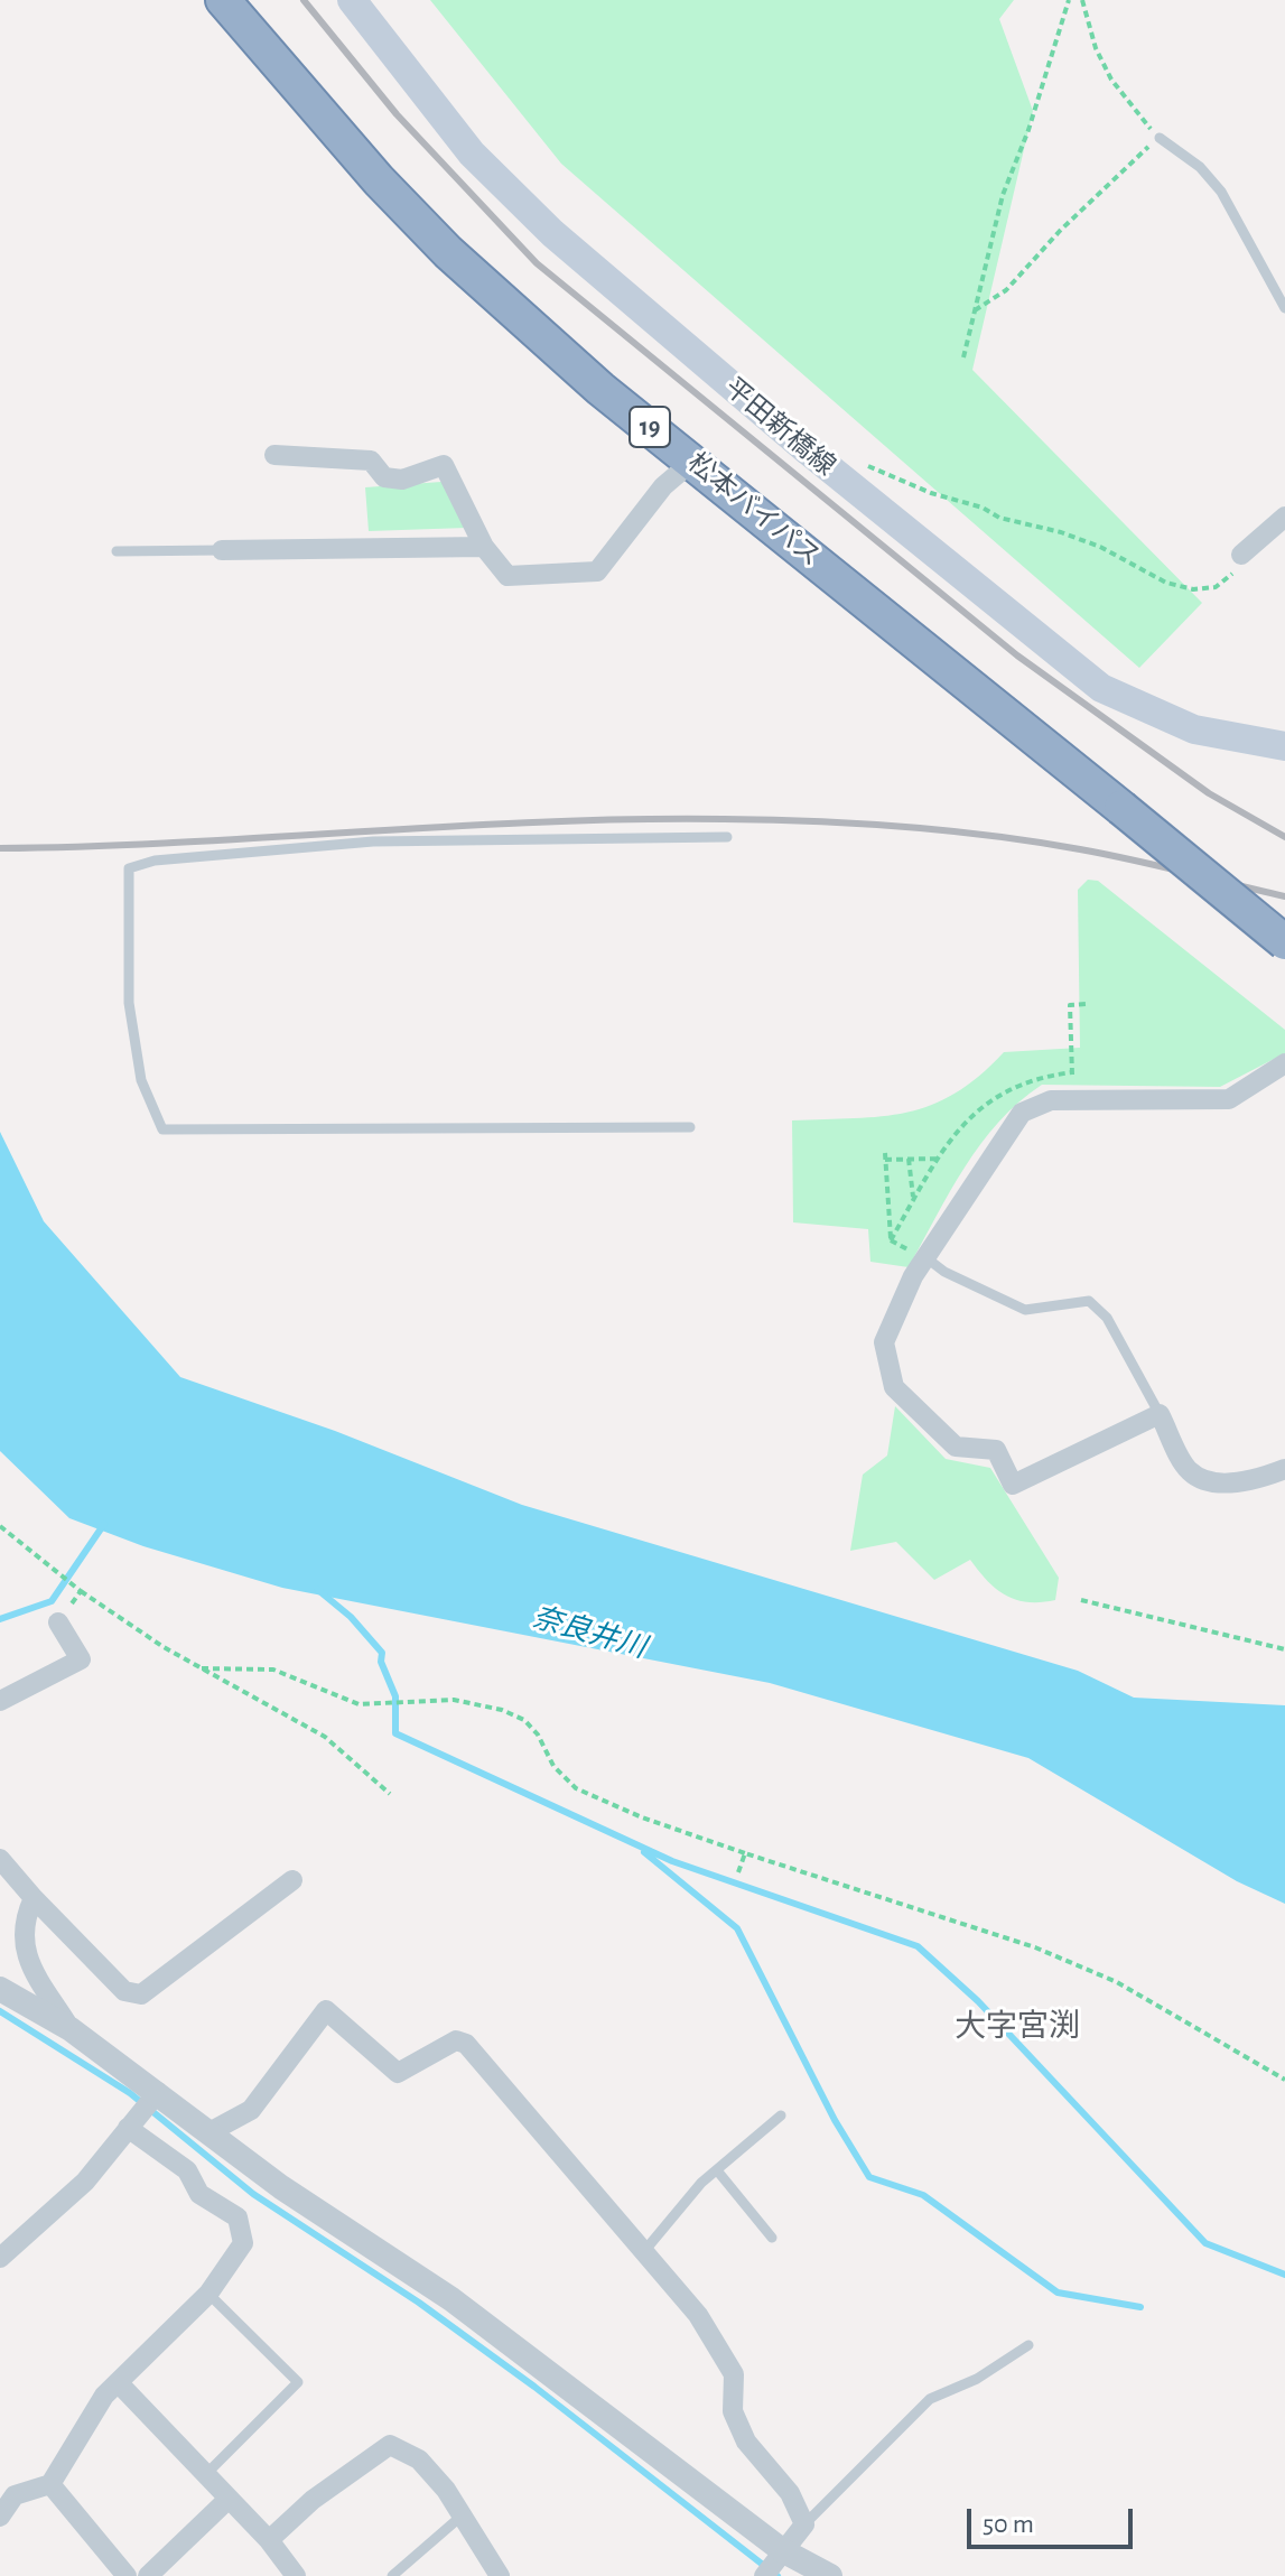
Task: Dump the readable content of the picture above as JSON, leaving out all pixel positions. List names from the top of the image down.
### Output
{
  "streets": {
    "highway": ["19", "松本バイパス"],
    "main road": ["平田新橋線"]
  },
  "districts": ["大字宮渕"],
  "water": ["奈良井川"],
  "scale_bar": "50 m"
}
